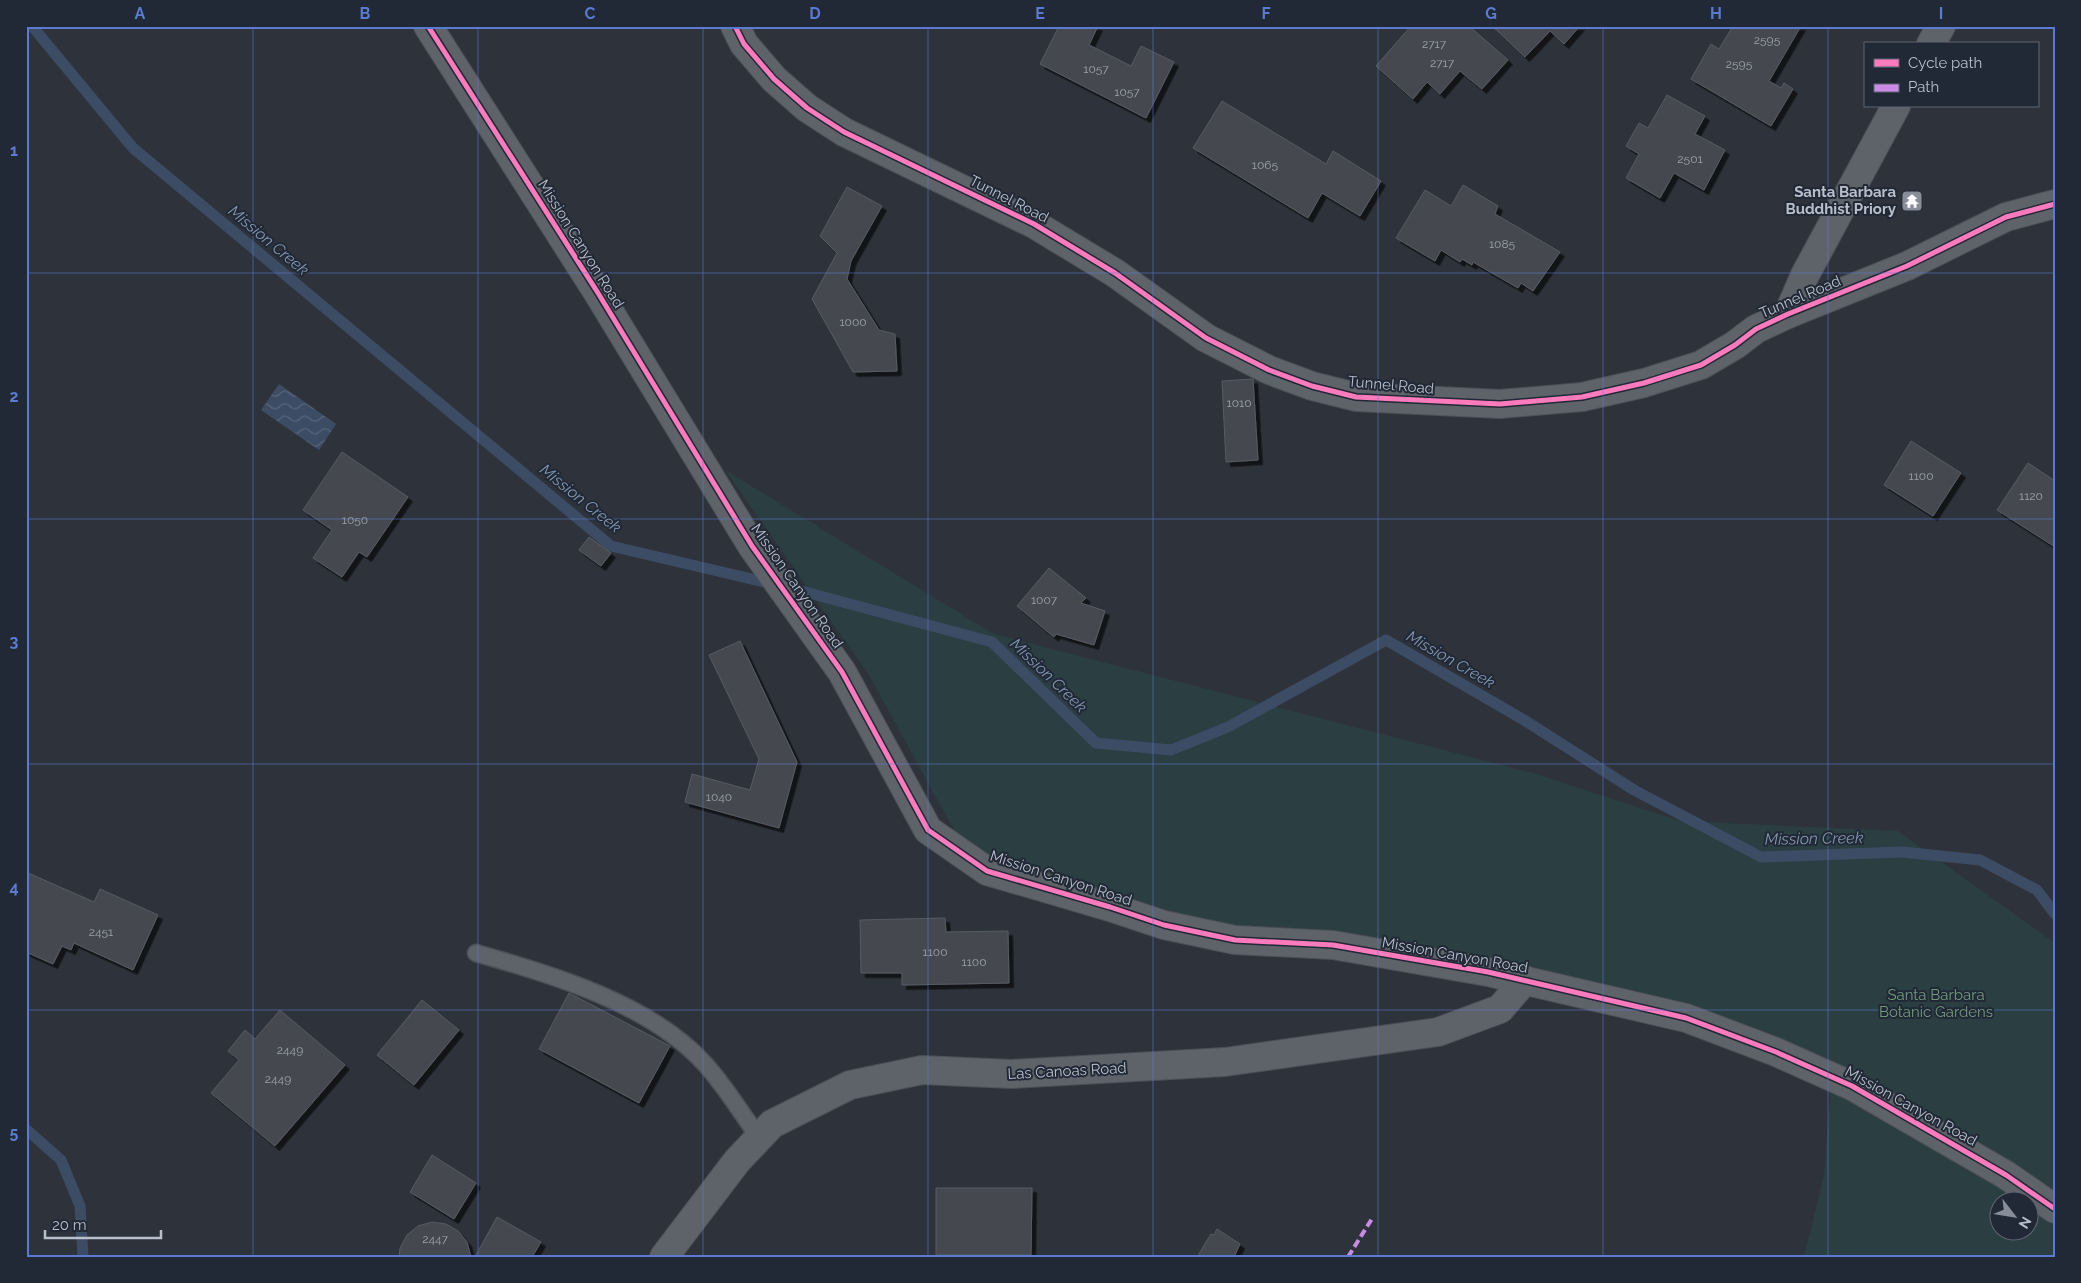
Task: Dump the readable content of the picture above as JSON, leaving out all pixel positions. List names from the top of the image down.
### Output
{
  "streets": {
    "street": ["Tunnel Road", "Mission Canyon Road", "Las Canoas Road"]
  },
  "crossings": [
    ["Mission Canyon Road", "Las Canoas Road"]
  ],
  "water": ["Mission Creek"],
  "parks": ["Santa Barbara Botanic Gardens"],
  "places": {
    "temple": ["Santa Barbara Buddhist Priory"]
  },
  "house_numbers": [
    "2595",
    "2717",
    "2717",
    "2595",
    "1057",
    "1057",
    "2501",
    "1065",
    "1085",
    "1000",
    "1010",
    "1100",
    "1120",
    "1050",
    "1007",
    "1040",
    "2451",
    "1100",
    "1100",
    "2449",
    "2449",
    "2447"
  ],
  "legend": ["Cycle path", "Path"],
  "scale_bar": "20 m",
  "north": "bottom right",
  "grid": {
    "columns": [
      "A",
      "B",
      "C",
      "D",
      "E",
      "F",
      "G",
      "H",
      "I"
    ],
    "rows": [
      "1",
      "2",
      "3",
      "4",
      "5"
    ]
  }
}
